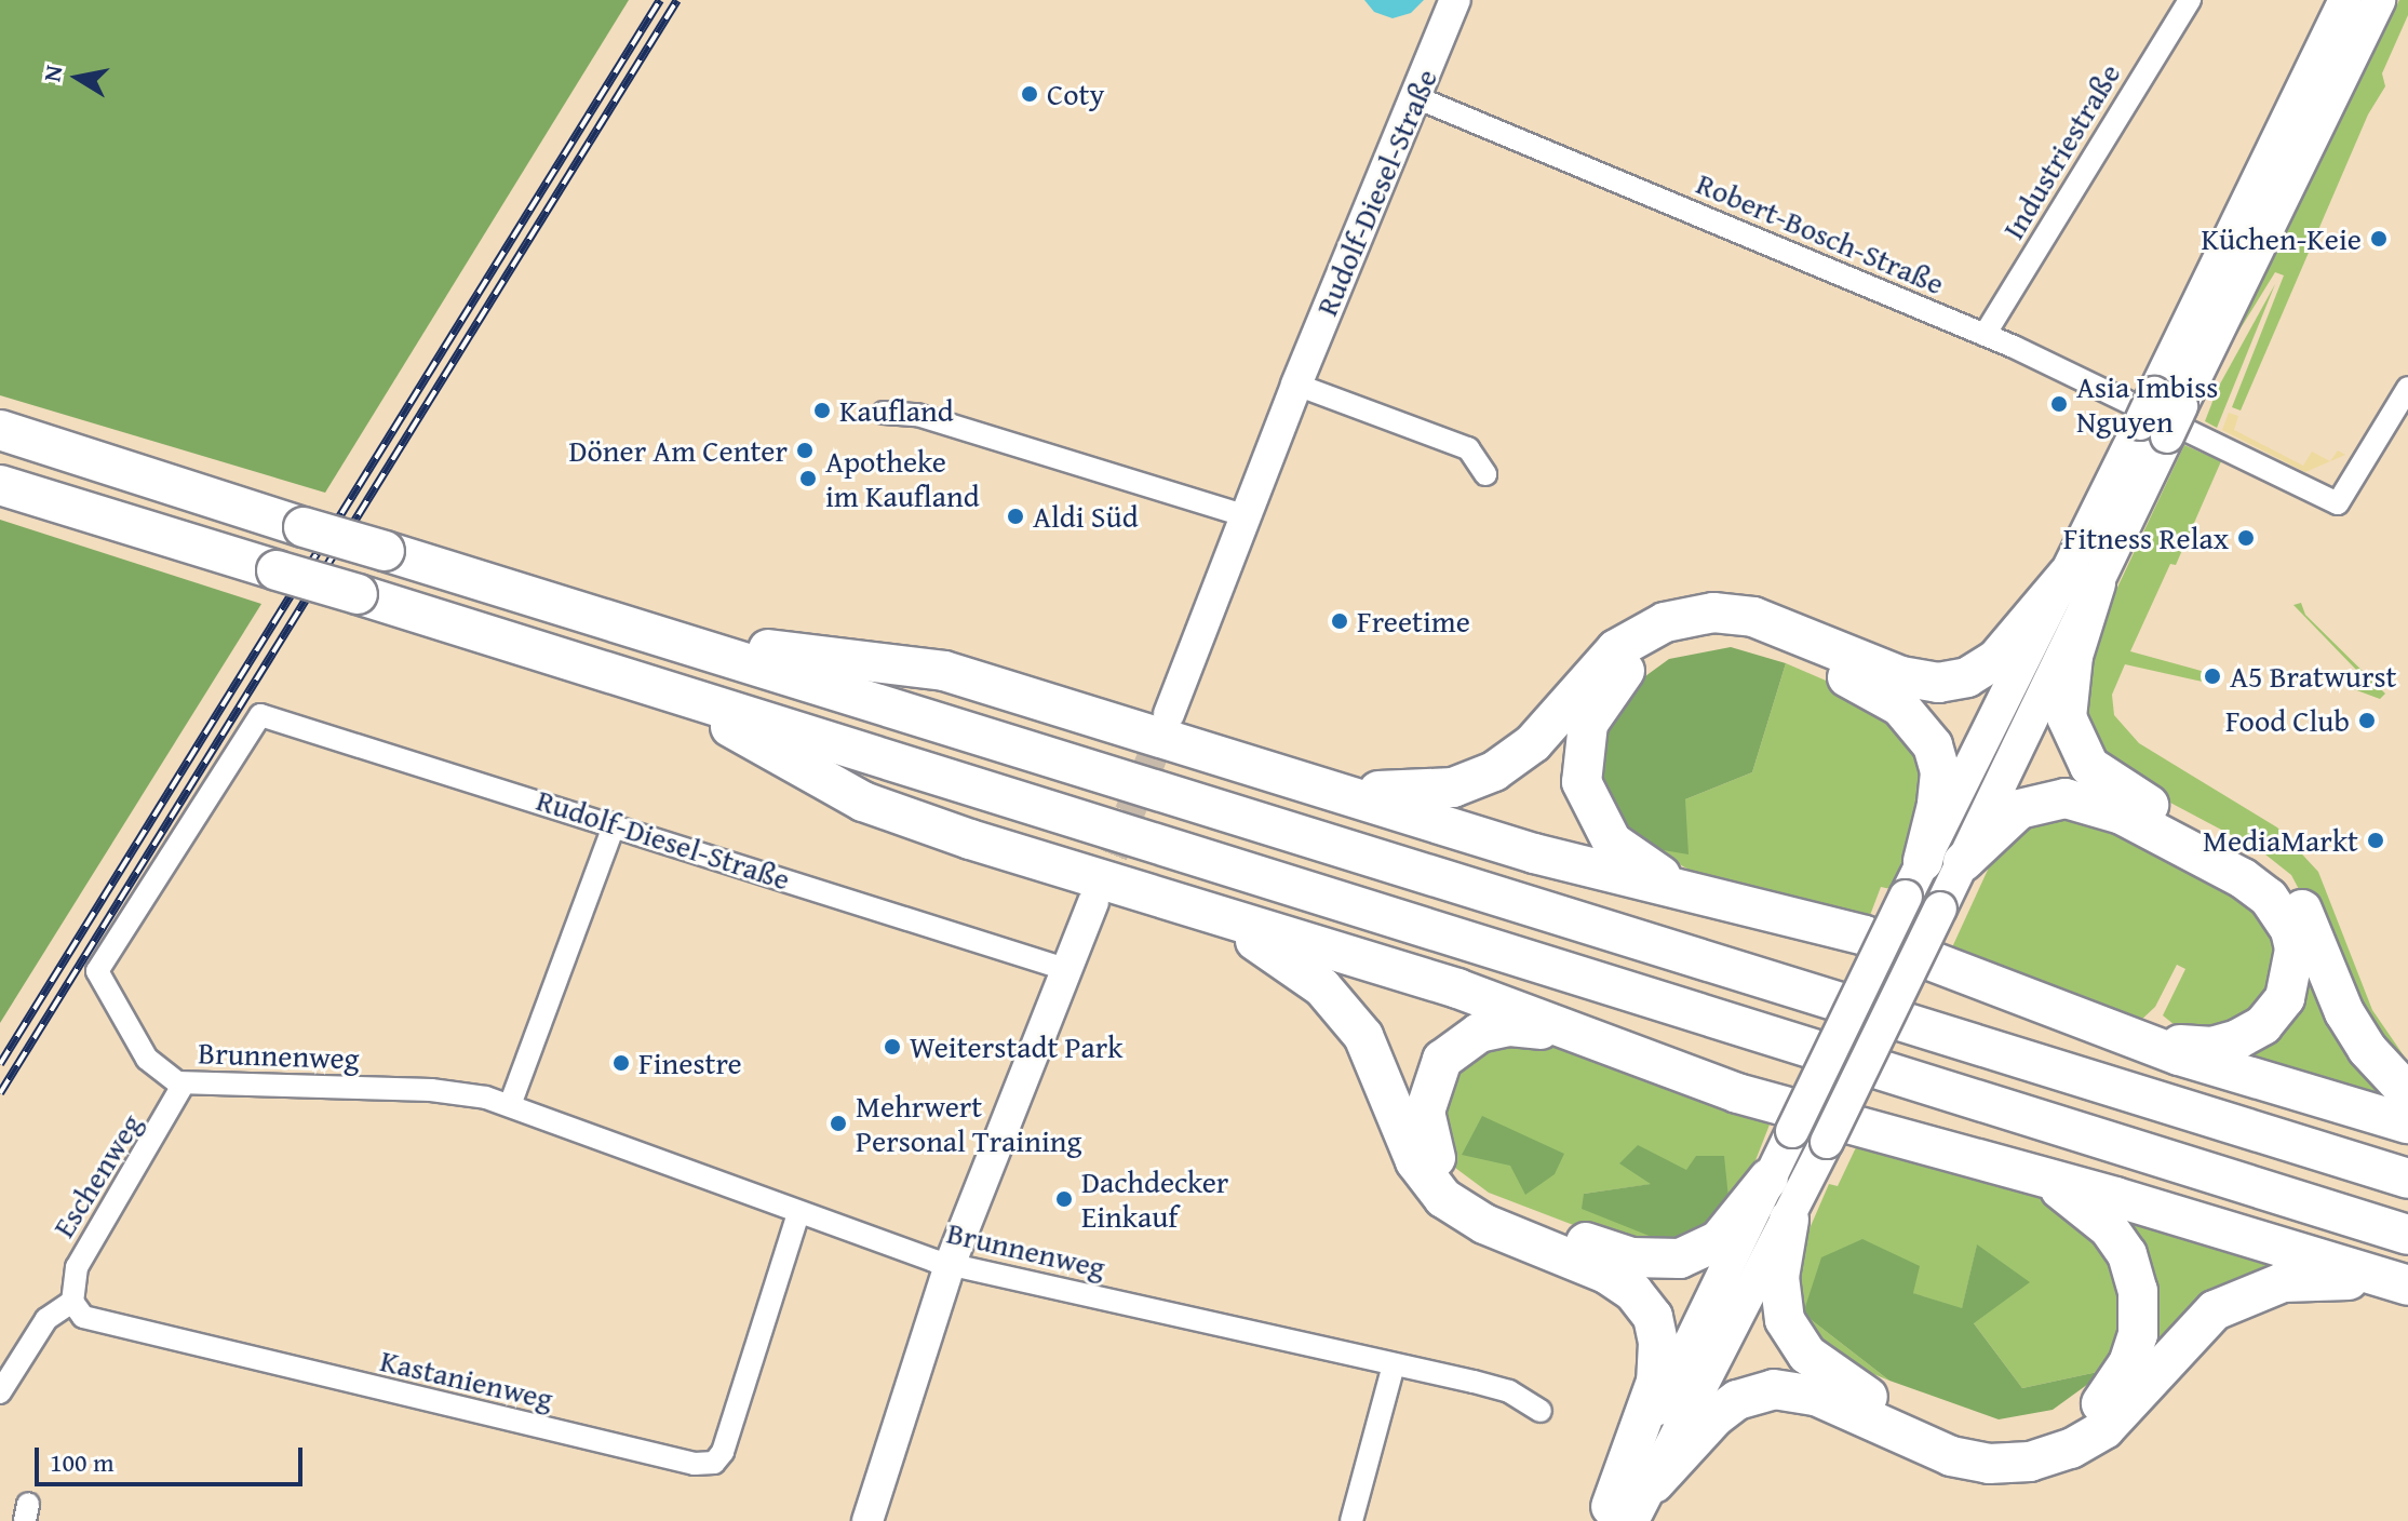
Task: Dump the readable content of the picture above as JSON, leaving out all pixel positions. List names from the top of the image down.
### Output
{
  "streets": {
    "street": [
      "Industriestraße",
      "Rudolf-Diesel-Straße",
      "Robert-Bosch-Straße",
      "Brunnenweg",
      "Eschenweg",
      "Kastanienweg"
    ]
  },
  "crossings": [
    ["Industriestraße", "Robert-Bosch-Straße"],
    ["Rudolf-Diesel-Straße", "Robert-Bosch-Straße"],
    ["Rudolf-Diesel-Straße", "Brunnenweg"],
    ["Brunnenweg", "Eschenweg"],
    ["Brunnenweg", "Kastanienweg"],
    ["Eschenweg", "Kastanienweg"]
  ],
  "places": [
    "Coty",
    "Küchen-Keie",
    "Asia Imbiss Nguyen",
    "Kaufland",
    "Döner Am Center",
    "Apotheke im Kaufland",
    "Aldi Süd",
    "Fitness Relax",
    "Freetime",
    "A5 Bratwurst",
    "Food Club",
    "MediaMarkt",
    "Weiterstadt Park",
    "Finestre",
    "Mehrwert Personal Training",
    "Dachdecker Einkauf"
  ],
  "scale_bar": "100 m",
  "north": "left"
}
